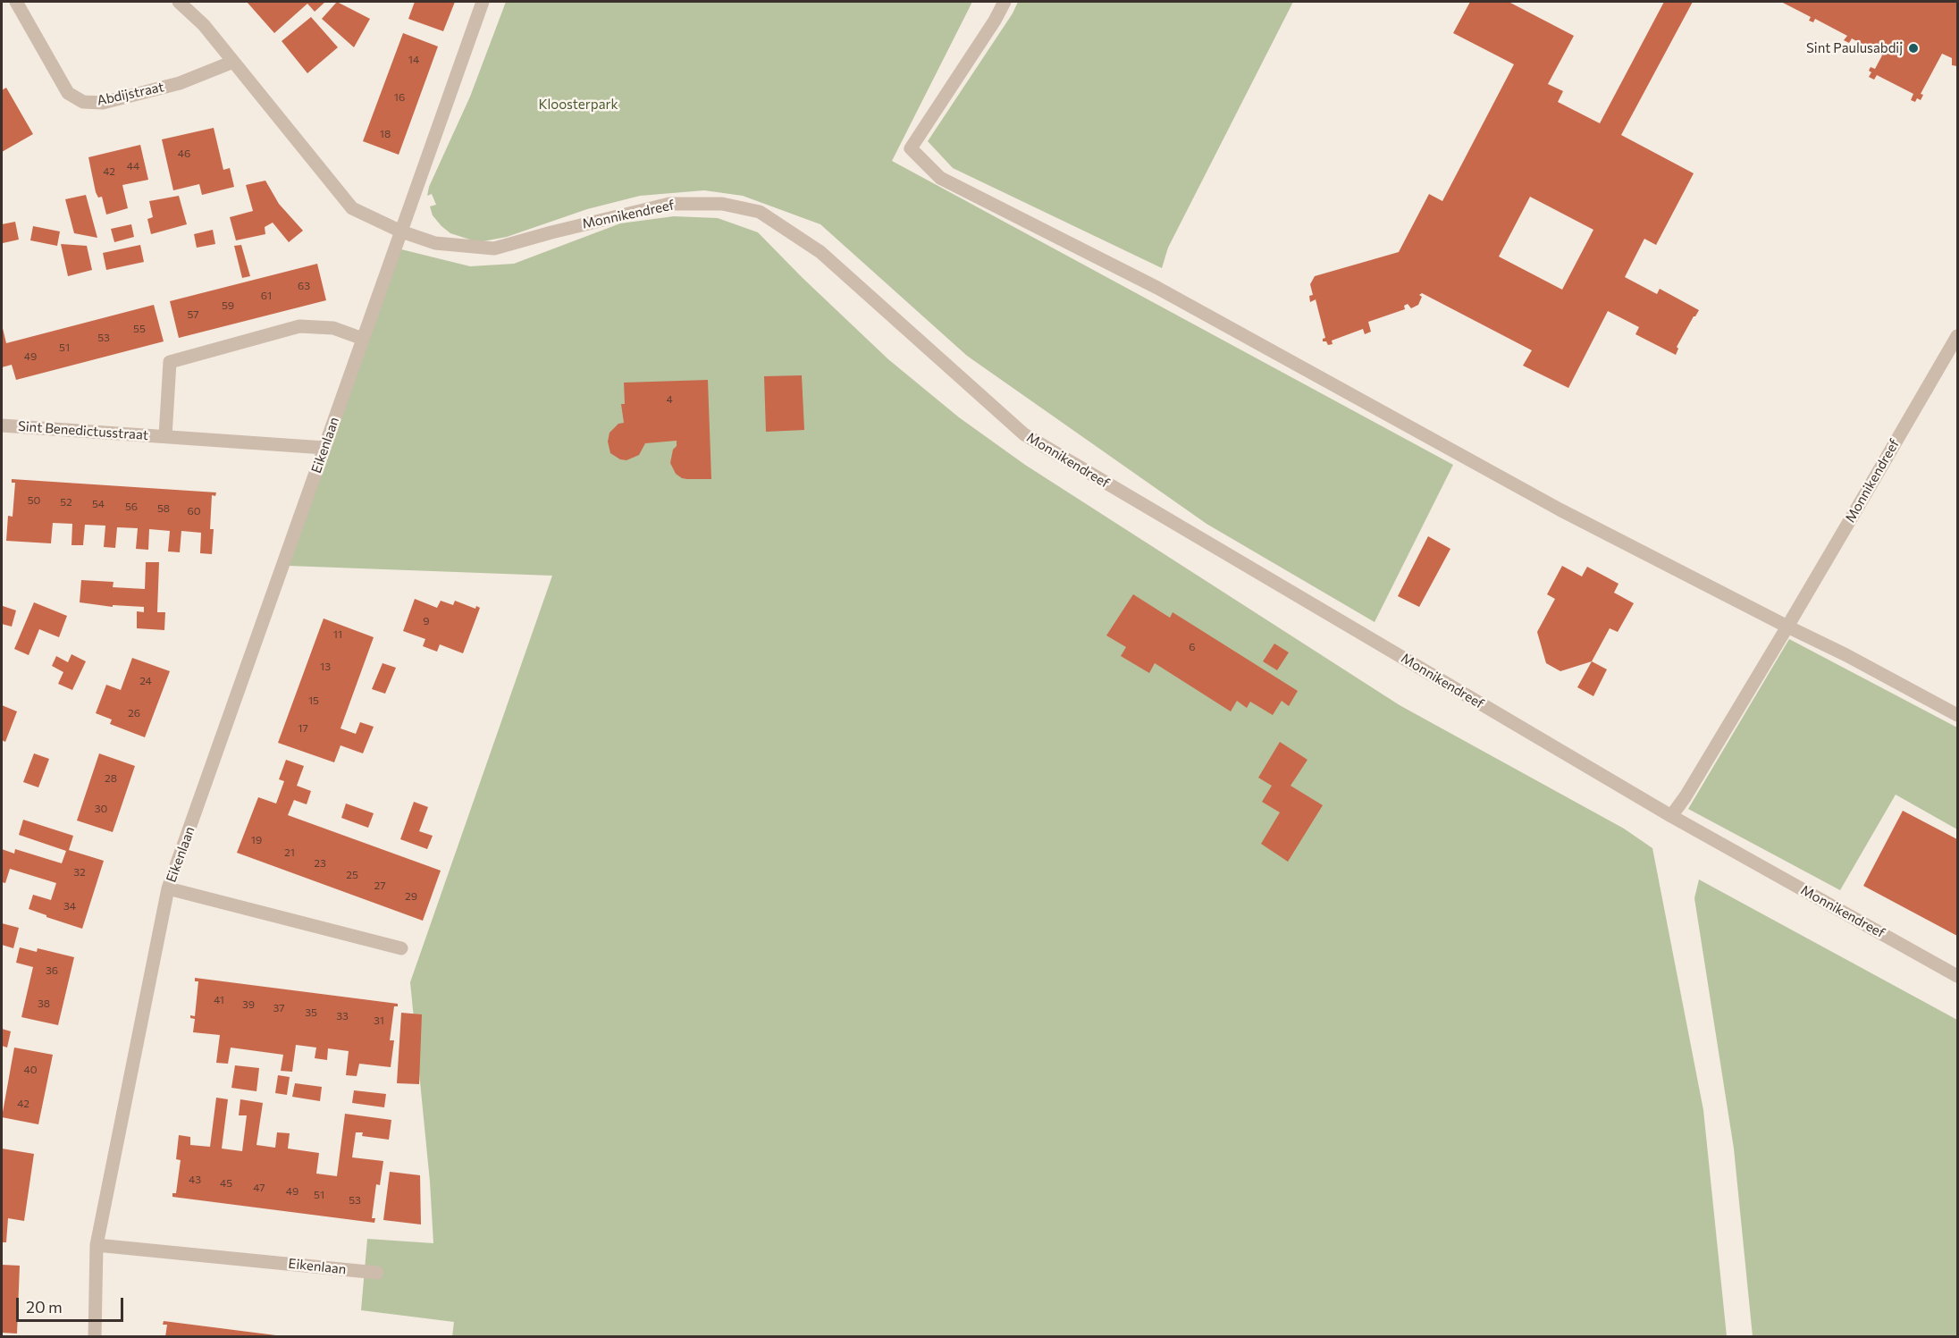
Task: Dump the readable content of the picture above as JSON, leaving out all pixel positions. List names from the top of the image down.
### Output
{
  "streets": {
    "street": [
      "Abdijstraat",
      "Monnikendreef",
      "Sint Benedictusstraat",
      "Eikenlaan"
    ]
  },
  "crossings": [
    ["Monnikendreef", "Eikenlaan"],
    ["Sint Benedictusstraat", "Eikenlaan"]
  ],
  "parks": ["Kloosterpark"],
  "places": ["Sint Paulusabdij"],
  "house_numbers": [
    "14",
    "16",
    "18",
    "46",
    "44",
    "42",
    "63",
    "61",
    "59",
    "57",
    "55",
    "53",
    "51",
    "49",
    "4",
    "50",
    "52",
    "54",
    "56",
    "58",
    "60",
    "9",
    "11",
    "6",
    "13",
    "24",
    "15",
    "26",
    "17",
    "28",
    "30",
    "19",
    "21",
    "23",
    "32",
    "25",
    "27",
    "29",
    "34",
    "36",
    "41",
    "38",
    "39",
    "37",
    "35",
    "33",
    "31",
    "40",
    "42",
    "43",
    "45",
    "47",
    "49",
    "51",
    "53"
  ],
  "scale_bar": "20 m"
}
